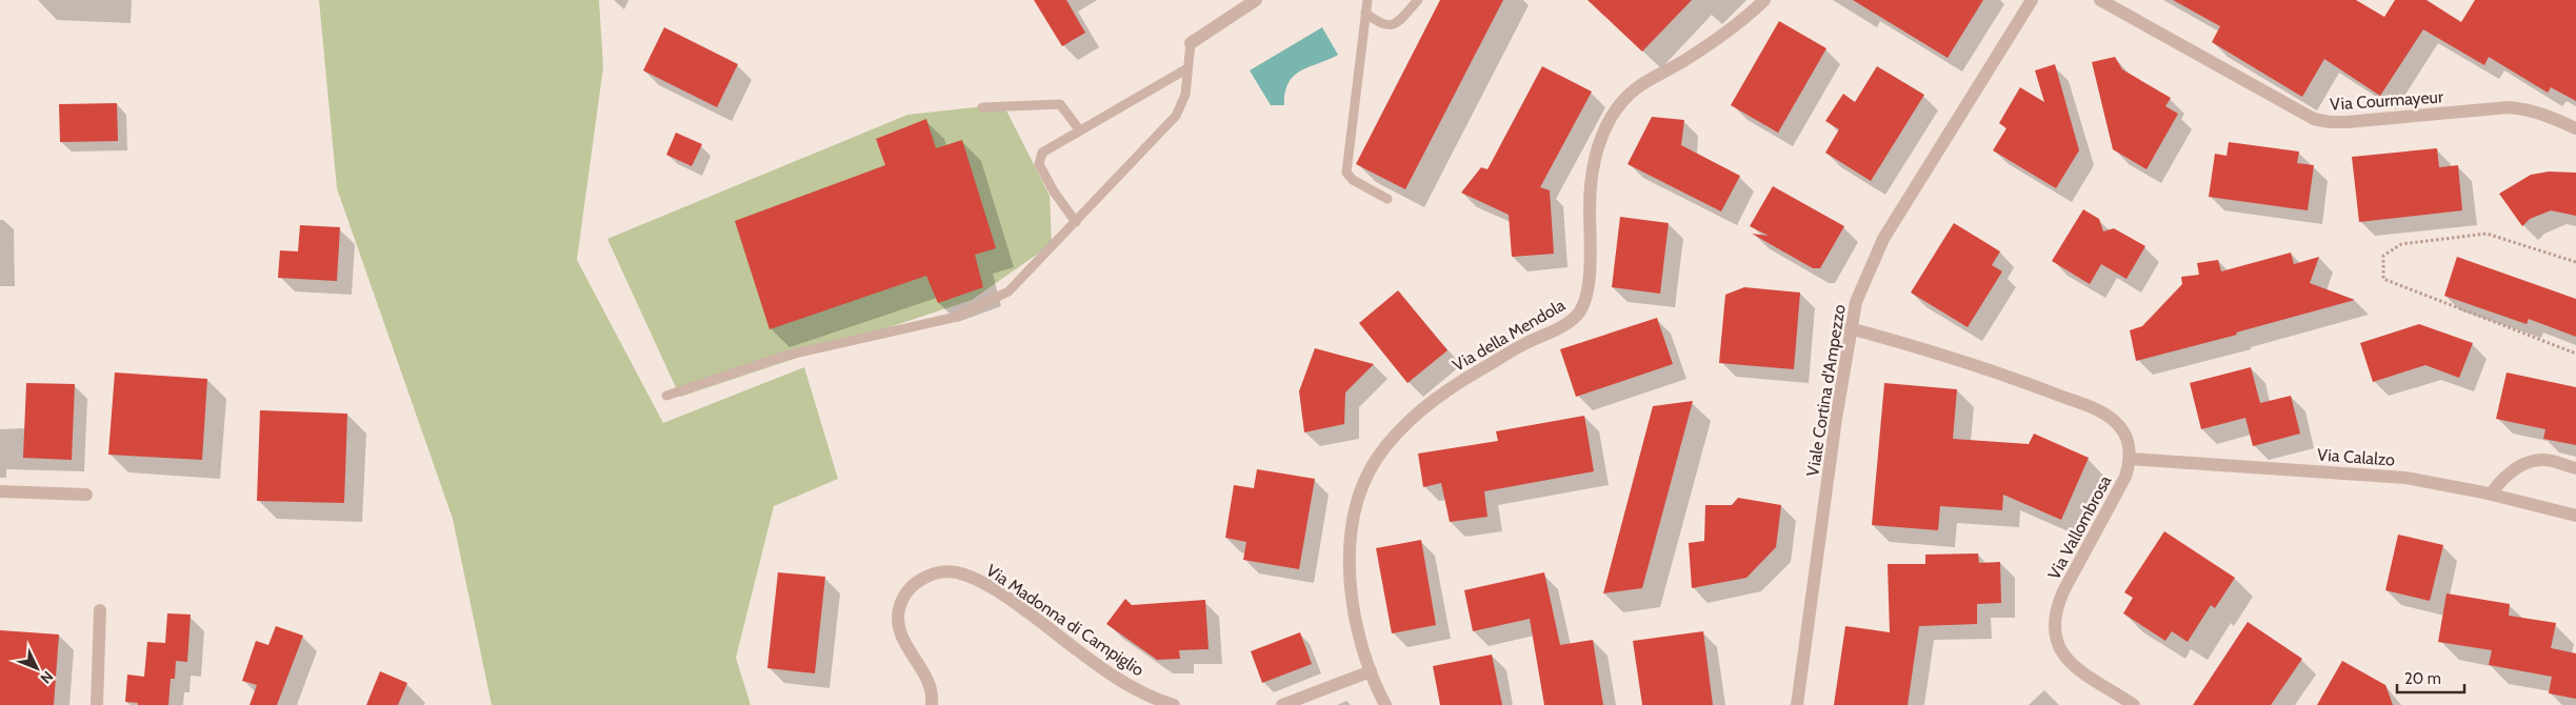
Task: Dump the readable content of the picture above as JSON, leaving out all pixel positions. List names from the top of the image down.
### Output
{
  "streets": {
    "street": [
      "Via Courmayeur",
      "Via della Mendola",
      "Viale Cortina d'Ampezzo",
      "Via Calalzo",
      "Via Vallombrosa",
      "Via Madonna di Campiglio"
    ]
  },
  "crossings": [
    ["Viale Cortina d'Ampezzo", "Via Vallombrosa"],
    ["Via Calalzo", "Via Vallombrosa"]
  ],
  "scale_bar": "20 m",
  "north": "bottom right"
}
